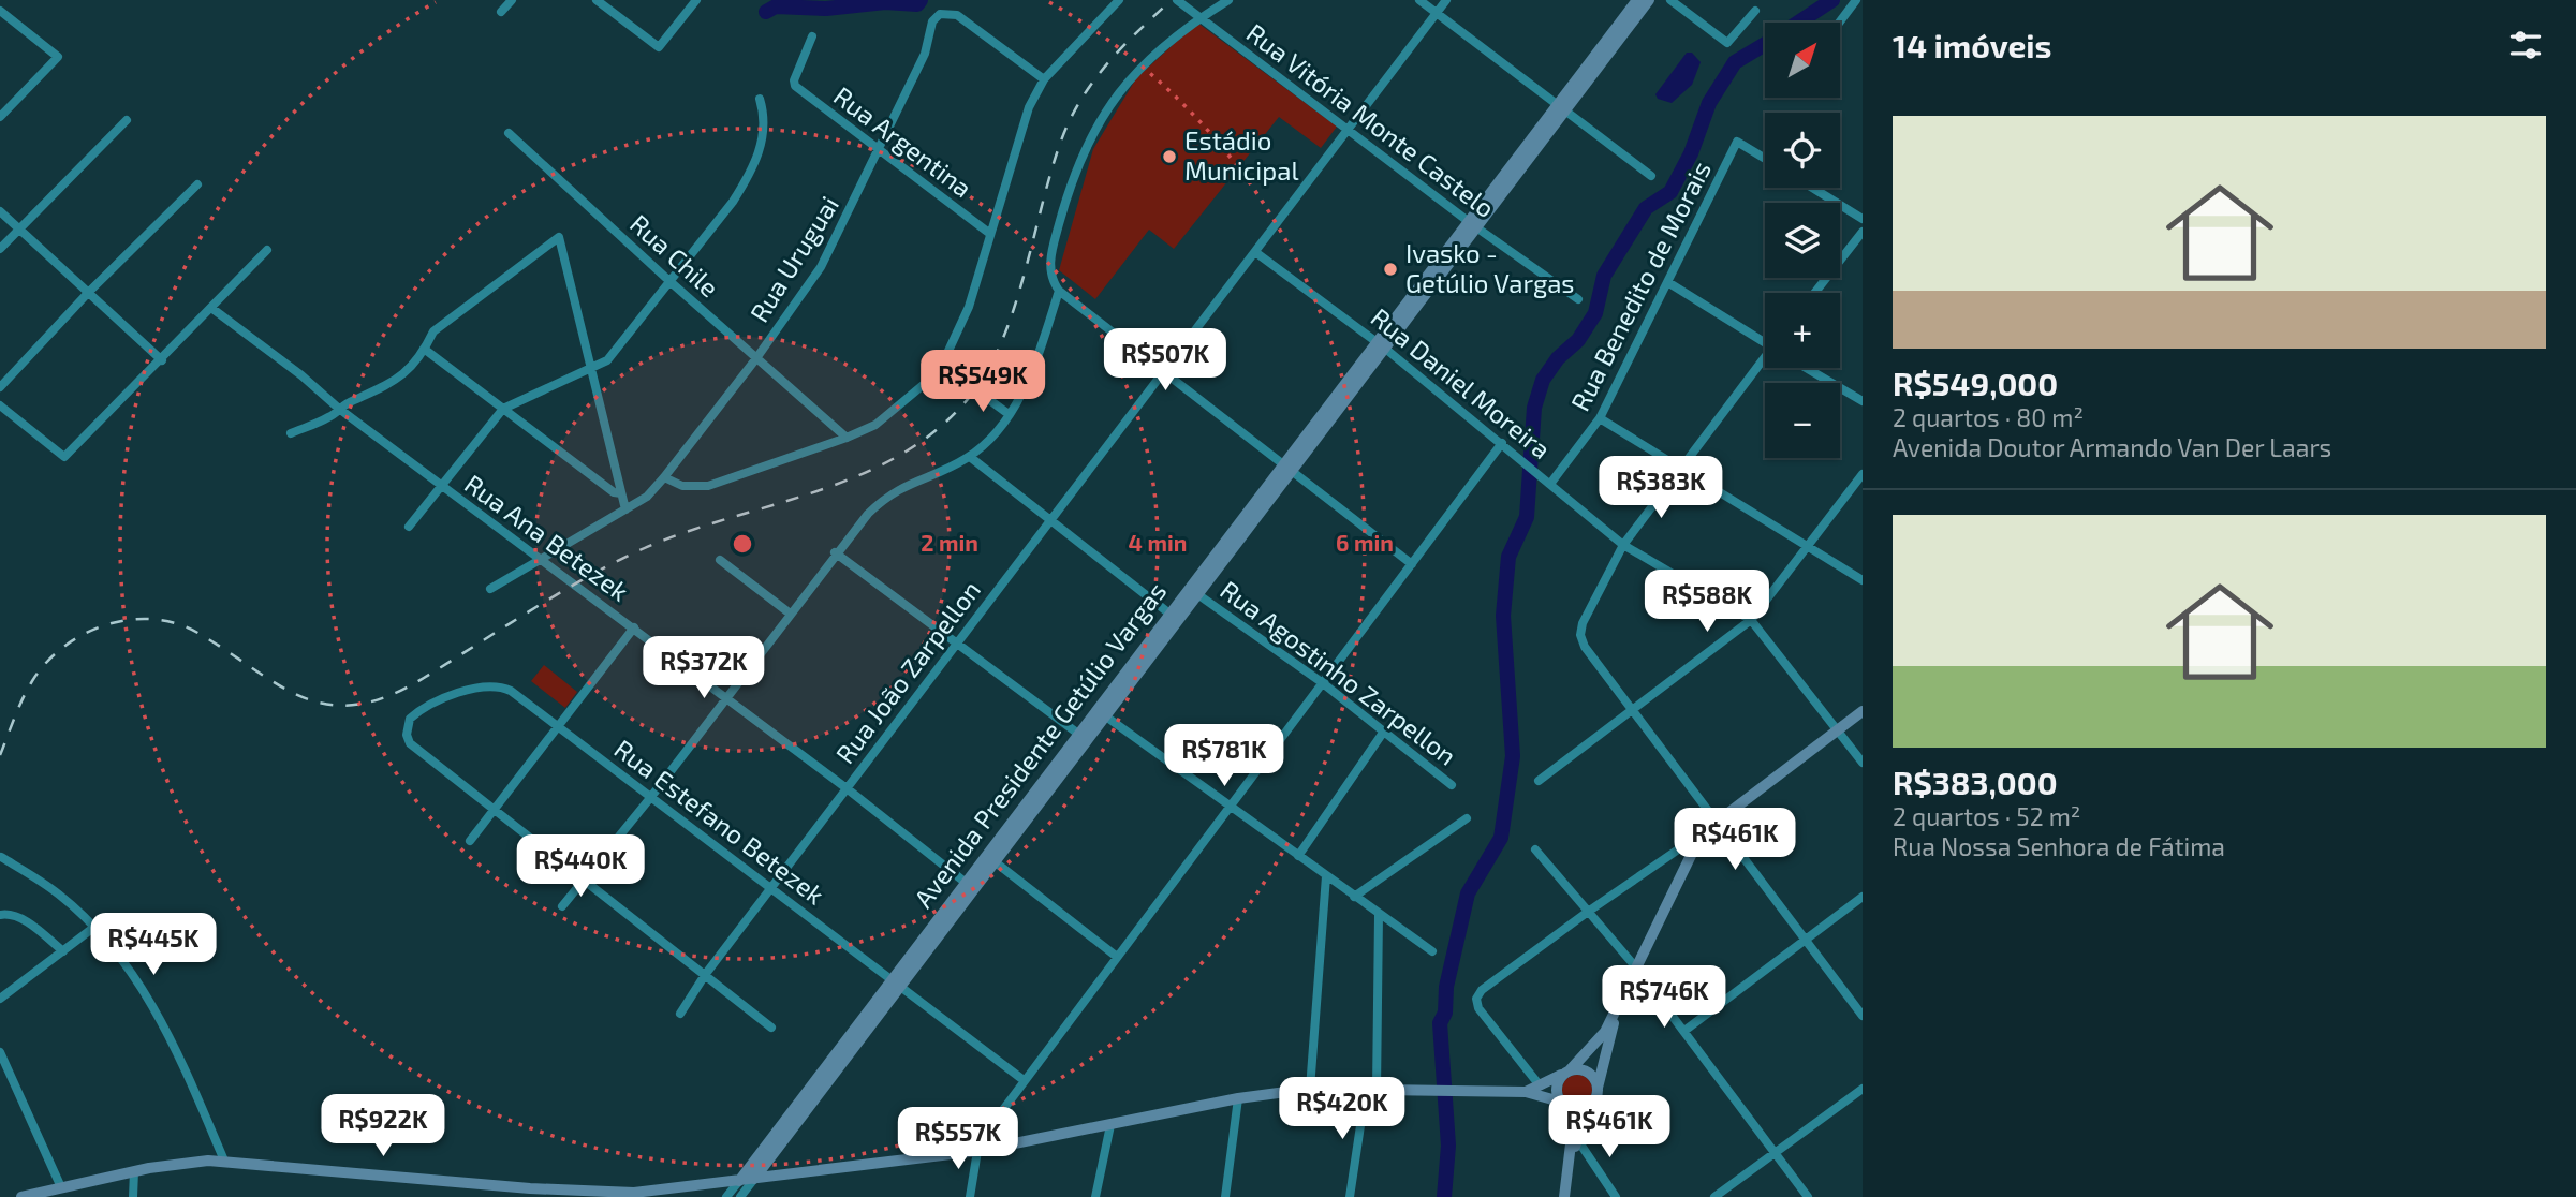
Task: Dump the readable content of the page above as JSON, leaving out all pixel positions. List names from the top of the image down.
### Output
{
  "streets": {
    "main road": ["Avenida Presidente Getúlio Vargas"],
    "street": [
      "Rua Vitória Monte Castelo",
      "Rua Argentina",
      "Rua Chile",
      "Rua Uruguai",
      "Rua Benedito de Morais",
      "Rua Daniel Moreira",
      "Rua Ana Betezek",
      "Rua João Zarpellon",
      "Rua Agostinho Zarpellon",
      "Rua Estefano Betezek"
    ]
  },
  "crossings": [
    ["Rua Vitória Monte Castelo", "Rua João Zarpellon"],
    ["Rua Vitória Monte Castelo", "Avenida Presidente Getúlio Vargas"],
    ["Rua Argentina", "Rua Uruguai"],
    ["Rua Chile", "Rua Uruguai"],
    ["Rua Uruguai", "Rua Ana Betezek"],
    ["Rua Benedito de Morais", "Rua Daniel Moreira"],
    ["Rua Daniel Moreira", "Rua João Zarpellon"],
    ["Rua Daniel Moreira", "Avenida Presidente Getúlio Vargas"],
    ["Rua Ana Betezek", "Rua João Zarpellon"],
    ["Rua Ana Betezek", "Avenida Presidente Getúlio Vargas"],
    ["Rua João Zarpellon", "Rua Estefano Betezek"],
    ["Rua Agostinho Zarpellon", "Avenida Presidente Getúlio Vargas"],
    ["Avenida Presidente Getúlio Vargas", "Rua Estefano Betezek"]
  ],
  "places": ["Estádio Municipal", "Ivasko - Getúlio Vargas"],
  "north": "top right",
  "page": {
    "heading": "14 imóveis",
    "map_buttons": ["+", "−"],
    "list": [
      {
        "name": "R$549,000",
        "note": "2 quartos · 80 m² · Avenida Doutor Armando Van Der Laars"
      },
      {
        "name": "R$383,000",
        "note": "2 quartos · 52 m² · Rua Nossa Senhora de Fátima"
      }
    ],
    "price": [
      "R$507K",
      "R$549K",
      "R$383K",
      "R$588K",
      "R$372K",
      "R$781K",
      "R$461K",
      "R$440K",
      "R$445K",
      "R$746K",
      "R$420K",
      "R$922K",
      "R$461K",
      "R$557K"
    ]
  },
  "rings": ["2 min", "4 min", "6 min"]
}
